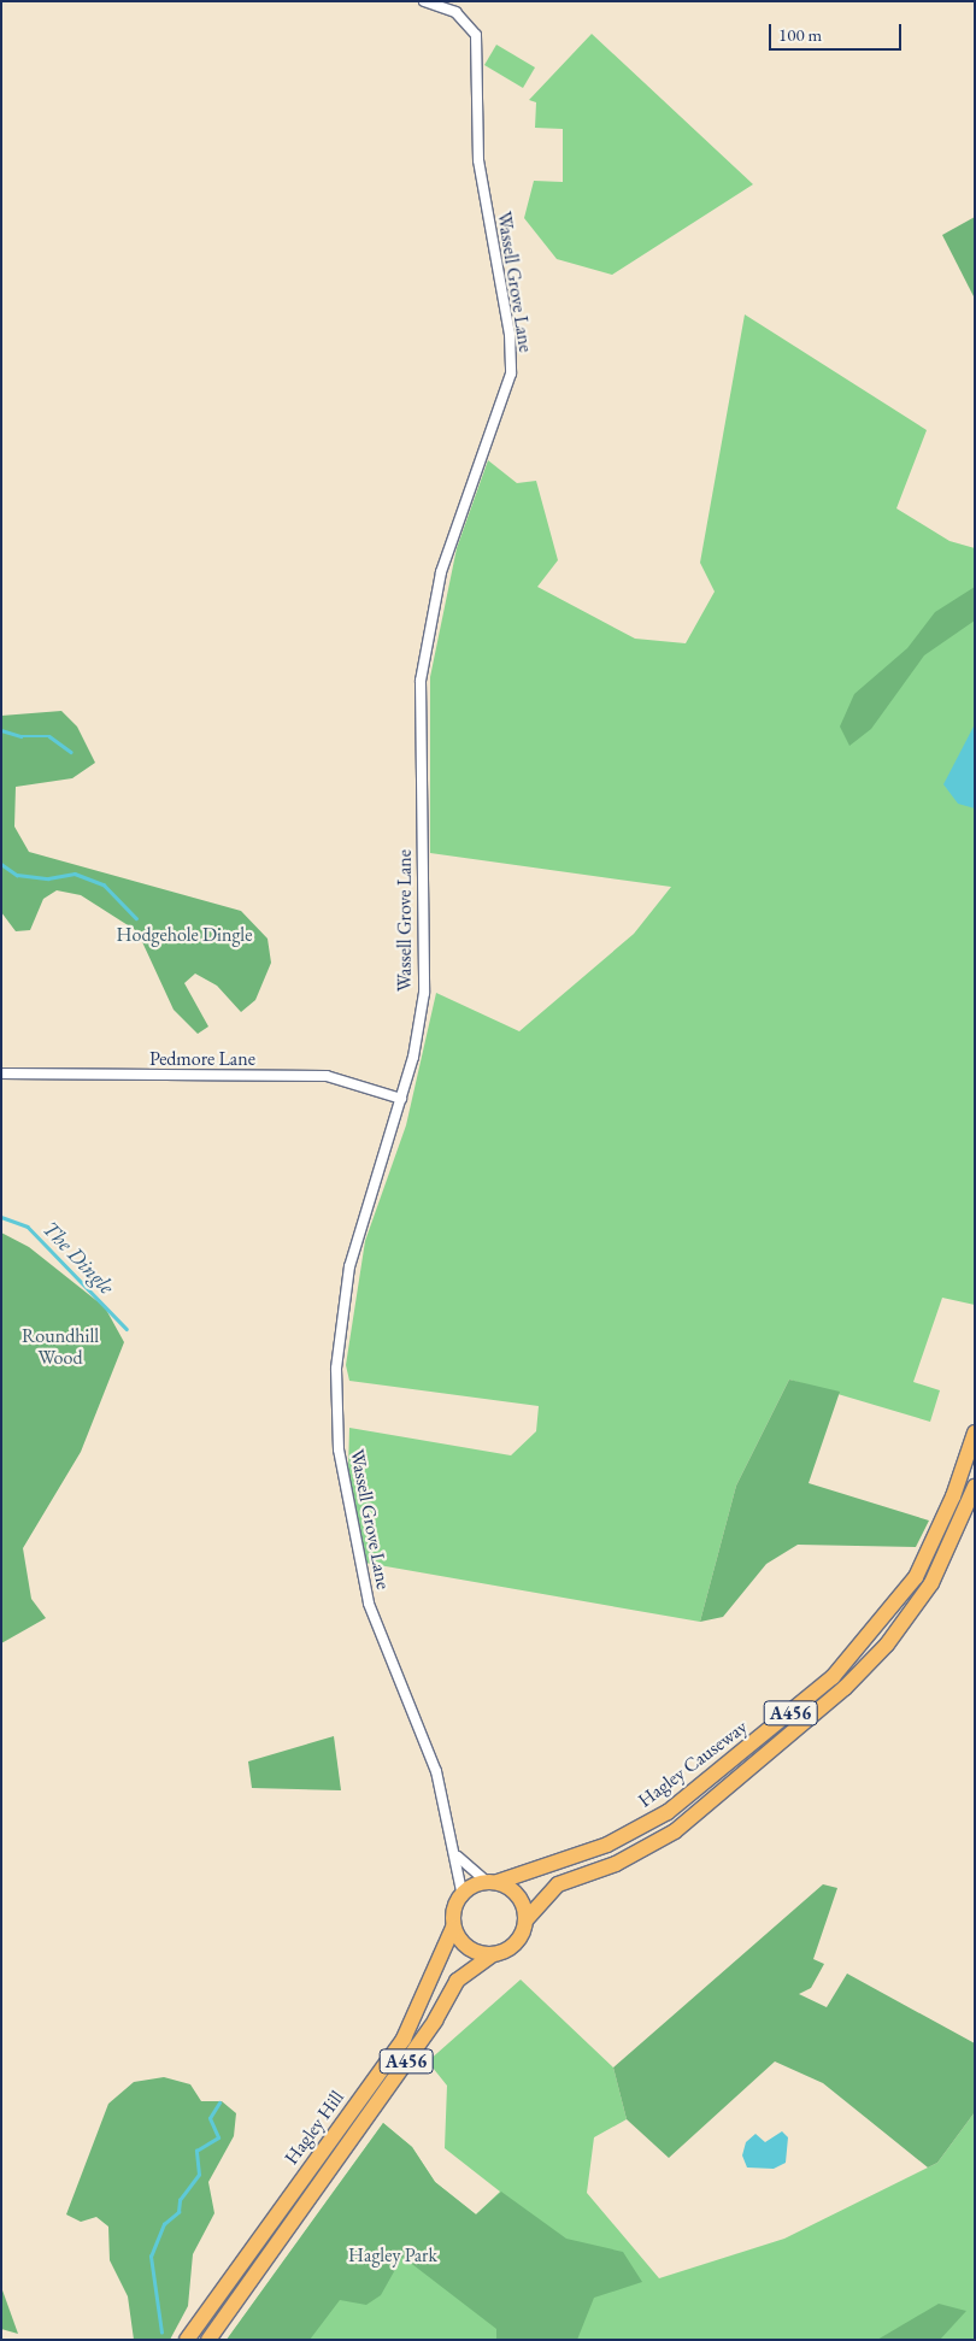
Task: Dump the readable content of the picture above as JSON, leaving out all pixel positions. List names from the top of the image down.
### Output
{
  "streets": {
    "highway": ["A456", "Hagley Causeway", "Hagley Hill"],
    "street": ["Wassell Grove Lane", "Pedmore Lane"]
  },
  "crossings": [
    ["Wassell Grove Lane", "Pedmore Lane"],
    ["Wassell Grove Lane", "Hagley Causeway"],
    ["Wassell Grove Lane", "Hagley Hill"],
    ["Hagley Causeway", "Hagley Hill"]
  ],
  "water": ["The Dingle"],
  "parks": ["Hodgehole Dingle", "Roundhill Wood", "Hagley Park"],
  "scale_bar": "100 m"
}
